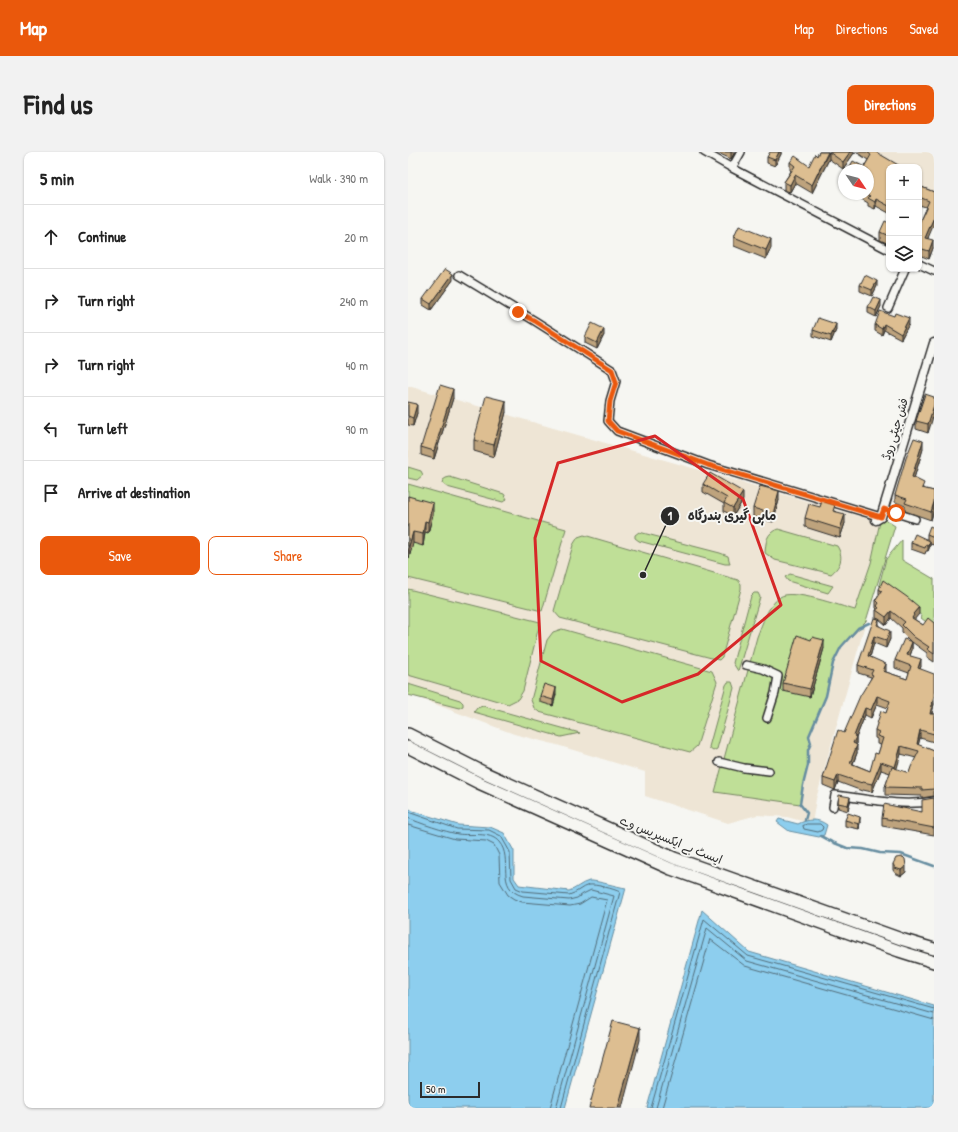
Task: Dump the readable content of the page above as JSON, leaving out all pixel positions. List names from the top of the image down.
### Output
{
  "streets": {
    "main road": ["ایسٹ بے ایکسپریس وے"],
    "street": ["فش جیٹی روڈ"]
  },
  "places": ["ماہی گیری بندرگاہ"],
  "scale_bar": "50 m",
  "north": "bottom right",
  "page": {
    "header": "Map",
    "nav": ["Map", "Directions", "Saved"],
    "title": "Find us",
    "buttons": [
      "Directions",
      ["Save", "Share"]
    ],
    "heading": ["5 min", "Walk · 390 m"],
    "map_buttons": ["+", "−"],
    "list": [
      ["Continue", "20 m"],
      ["Turn right", "240 m"],
      ["Turn right", "40 m"],
      ["Turn left", "90 m"],
      "Arrive at destination"
    ],
    "scale": "50 m"
  }
}
